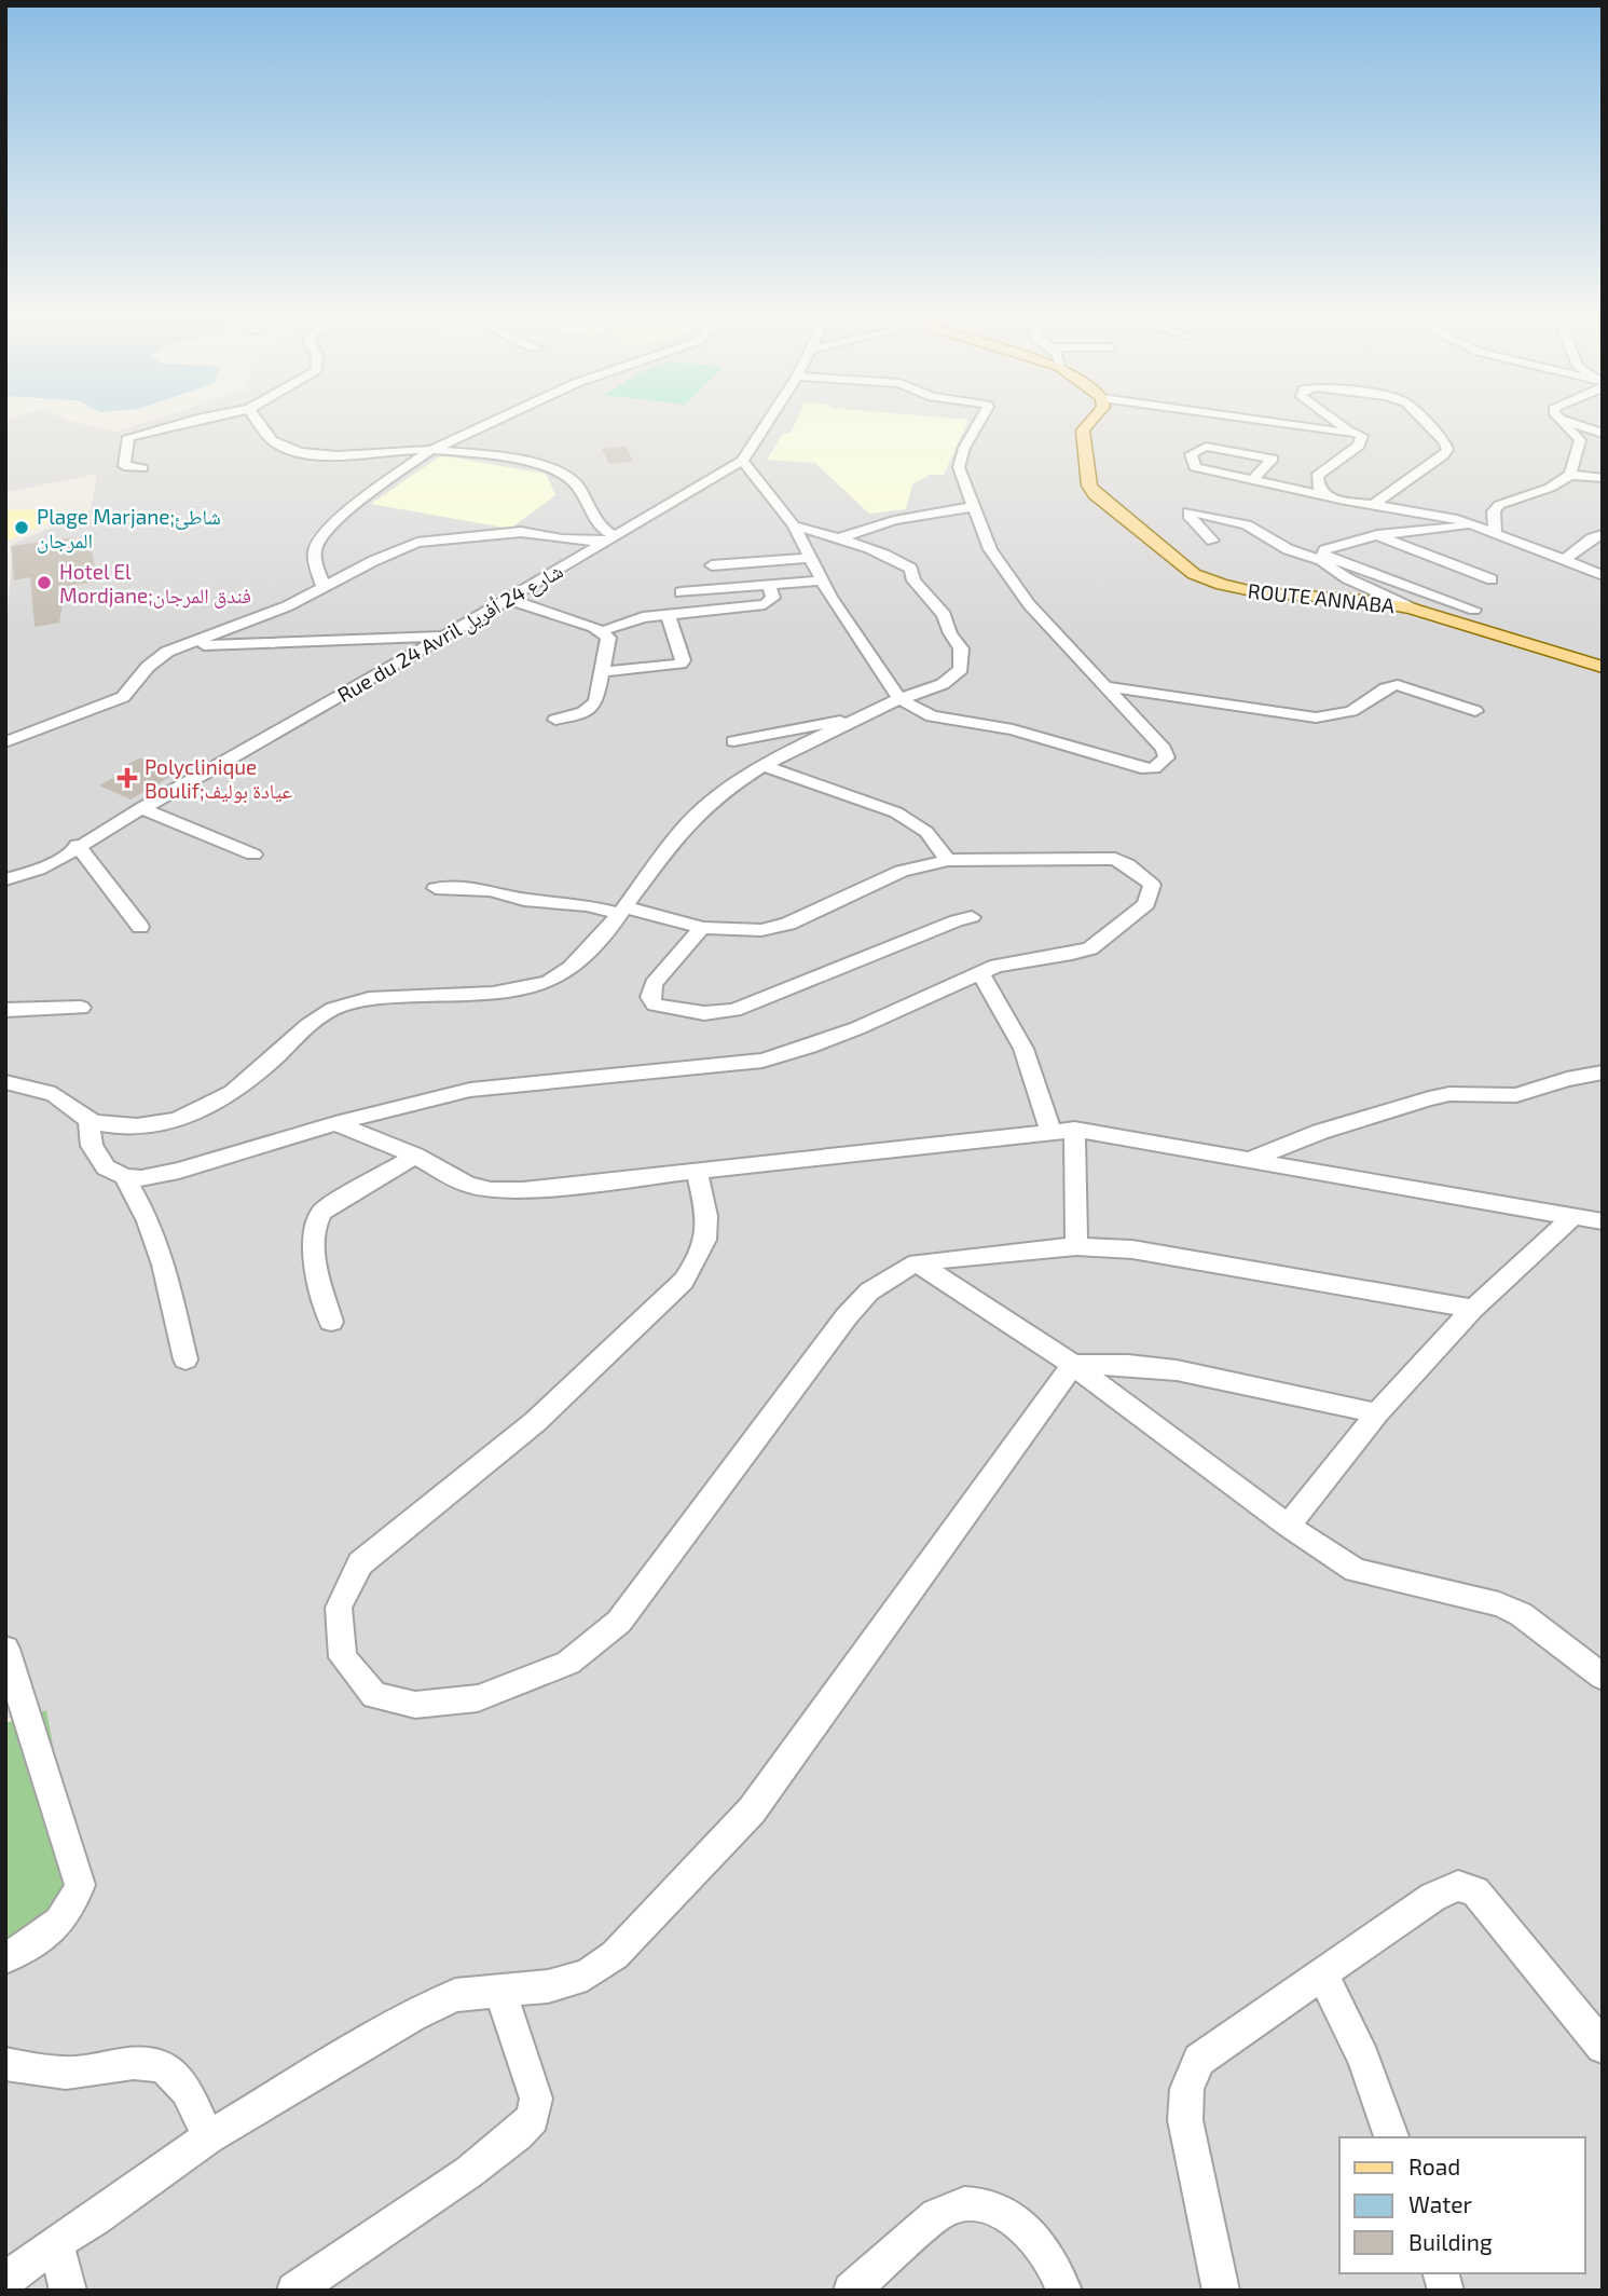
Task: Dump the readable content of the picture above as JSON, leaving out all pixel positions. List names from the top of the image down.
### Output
{
  "streets": {
    "main road": ["ROUTE ANNABA"],
    "street": ["Rue du 24 Avril شارع 24 أفريل"]
  },
  "places": {
    "other": ["Plage Marjane;شاطئ المرجان", "Hotel El Mordjane;فندق المرجان"],
    "health": ["Polyclinique Boulif;عيادة بوليف"]
  },
  "legend": ["Road", "Water", "Building"]
}
